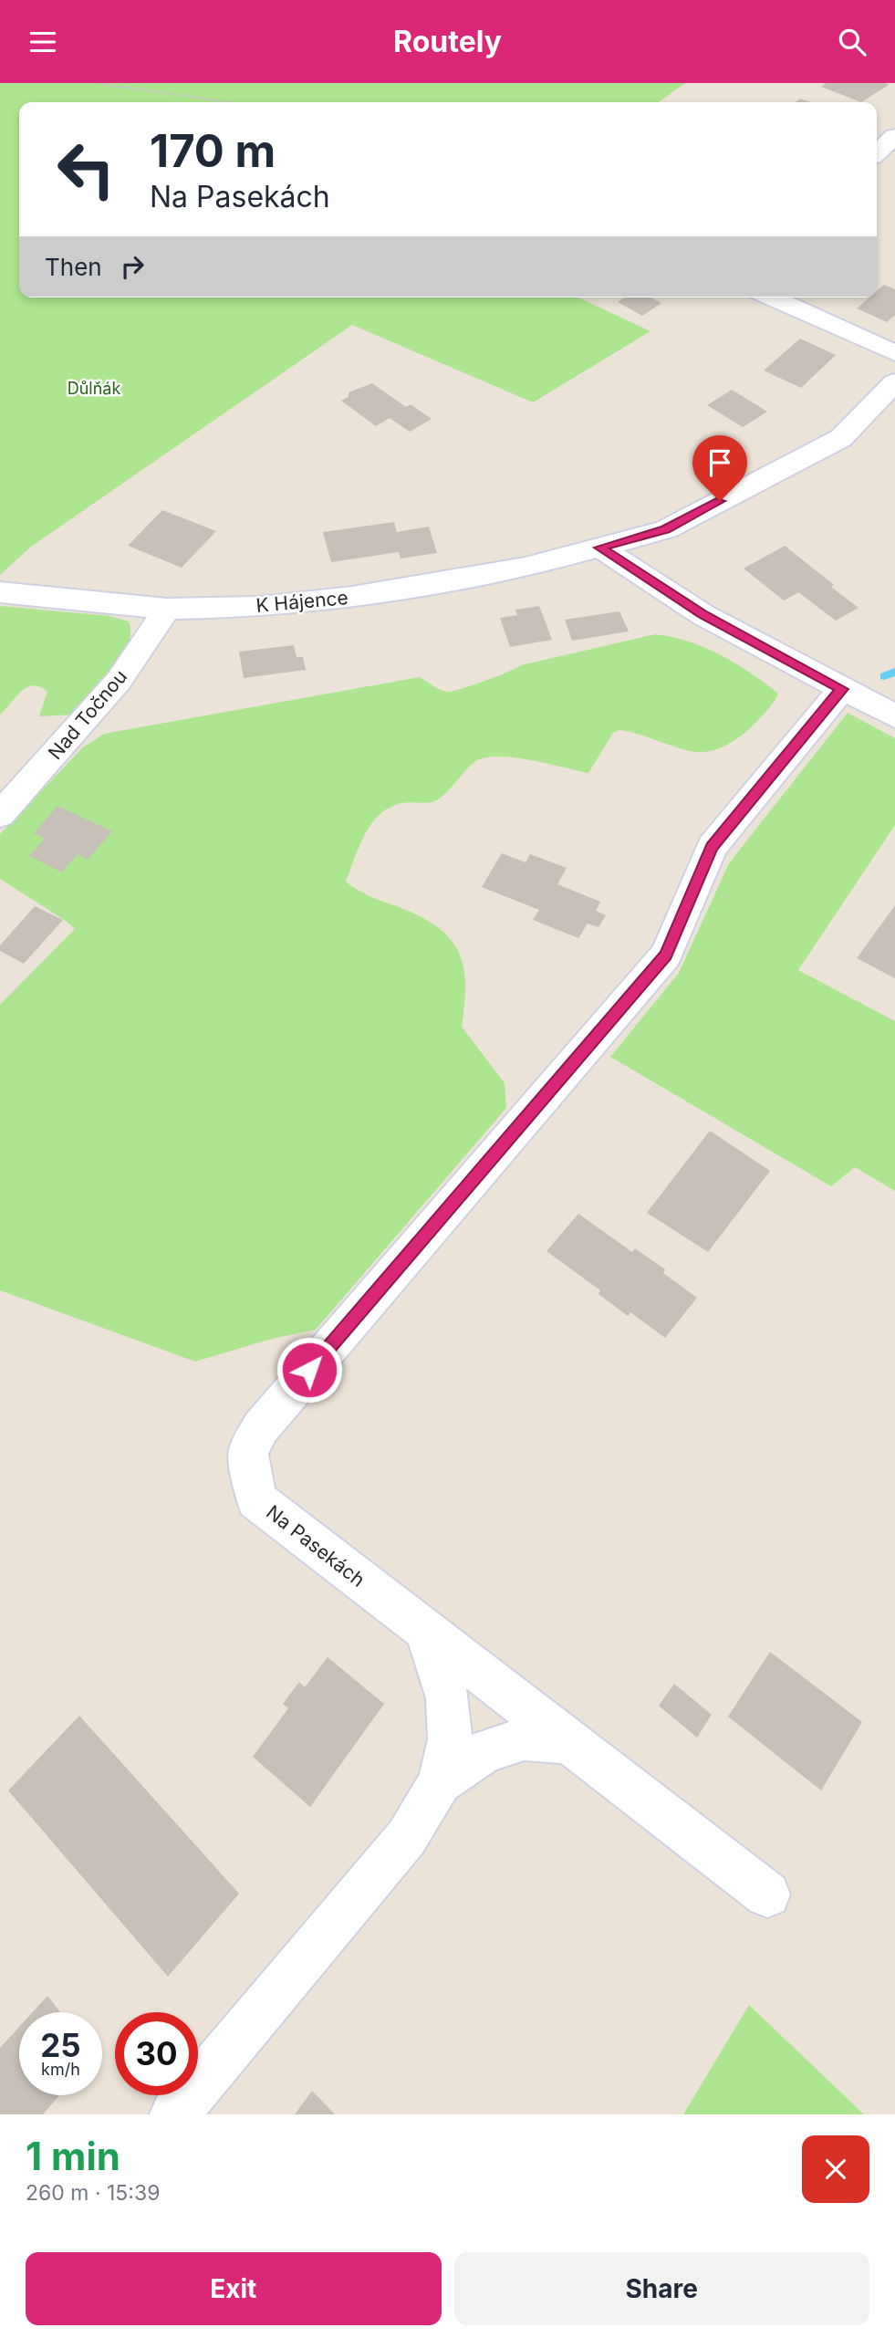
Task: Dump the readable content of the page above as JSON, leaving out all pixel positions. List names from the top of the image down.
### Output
{
  "streets": {
    "street": ["K Hájence", "Nad Točnou", "Na Pasekách"]
  },
  "crossings": [
    ["K Hájence", "Nad Točnou"]
  ],
  "parks": ["Důlňák"],
  "page": {
    "header": "Routely",
    "turn": ["170 m", "Na Pasekách"],
    "then": "Then",
    "speed": "25 km/h",
    "limit": "30",
    "heading": ["1 min", "260 m · 15:39"],
    "buttons": ["Exit", "Share"]
  }
}
